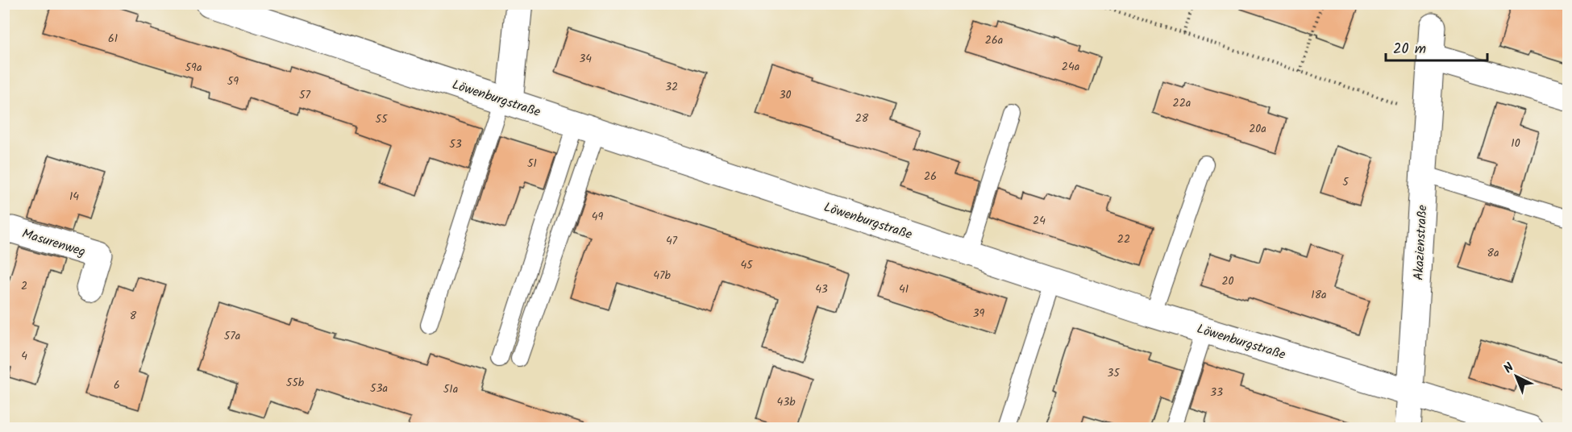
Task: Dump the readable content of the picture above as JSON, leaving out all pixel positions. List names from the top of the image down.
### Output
{
  "streets": {
    "street": ["Löwenburgstraße", "Masurenweg", "Akazienstraße"]
  },
  "crossings": [
    ["Löwenburgstraße", "Akazienstraße"]
  ],
  "house_numbers": [
    "61",
    "26a",
    "34",
    "24a",
    "59a",
    "59",
    "32",
    "57",
    "30",
    "22a",
    "28",
    "55",
    "20a",
    "10",
    "53",
    "51",
    "26",
    "5",
    "14",
    "49",
    "24",
    "22",
    "47",
    "8a",
    "45",
    "47b",
    "20",
    "2",
    "43",
    "41",
    "18a",
    "39",
    "8",
    "57a",
    "4",
    "35",
    "55b",
    "6",
    "53a",
    "51a",
    "33",
    "43b"
  ],
  "scale_bar": "20 m",
  "north": "top left"
}
